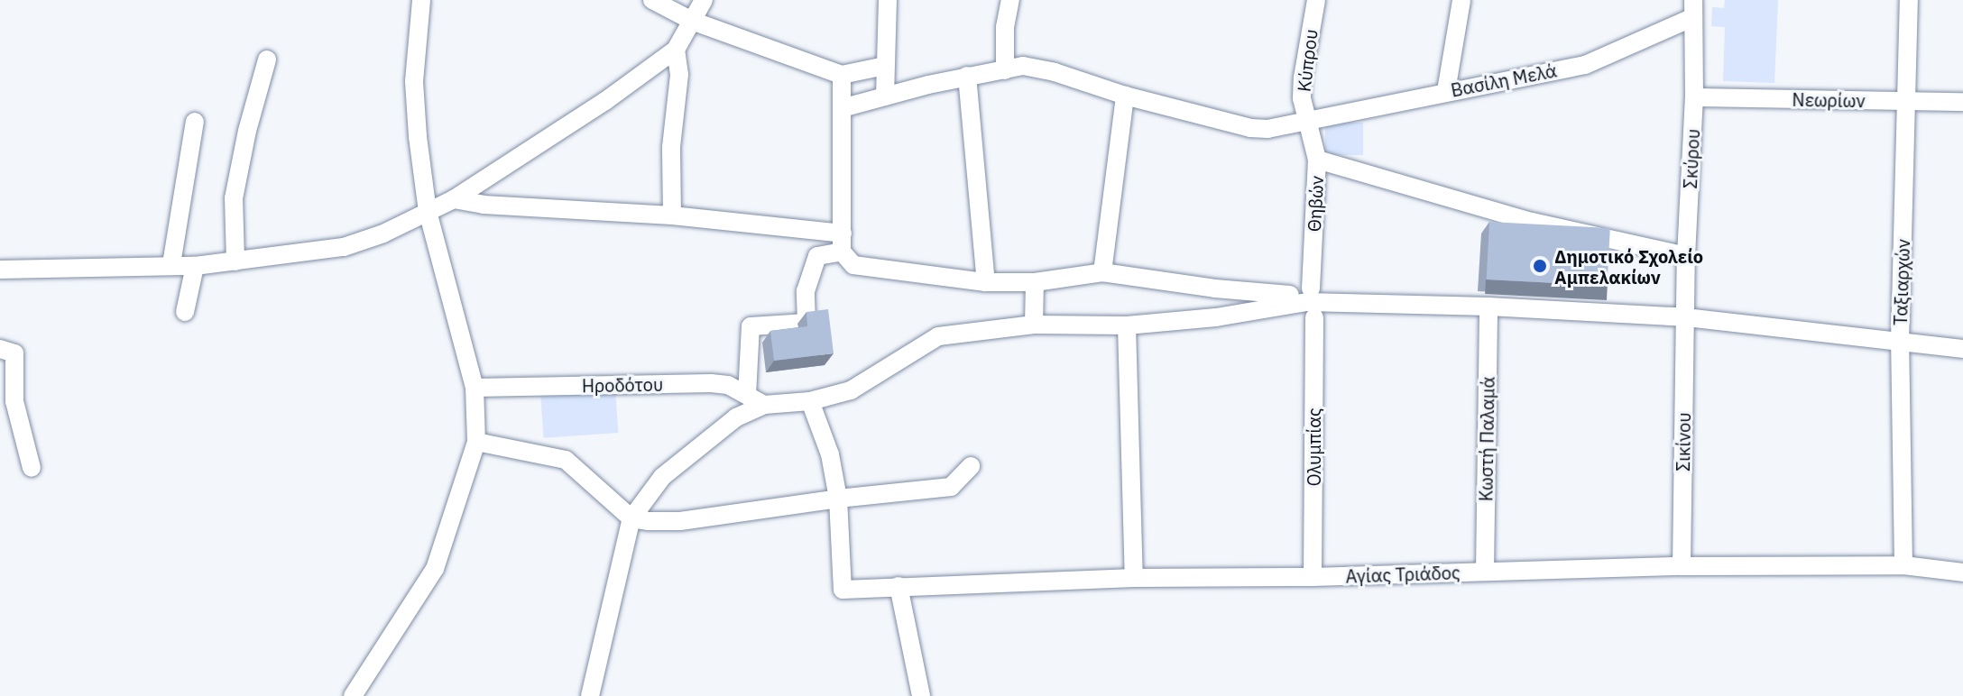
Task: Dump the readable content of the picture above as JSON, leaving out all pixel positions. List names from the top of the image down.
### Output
{
  "streets": {
    "street": [
      "Κύπρου",
      "Βασίλη Μελά",
      "Νεωρίων",
      "Σκύρου",
      "Θηβών",
      "Ταξιαρχών",
      "Ηροδότου",
      "Κωστή Παλαμά",
      "Σικίνου",
      "Ολυμπίας",
      "Αγίας Τριάδος"
    ]
  },
  "crossings": [
    ["Κύπρου", "Βασίλη Μελά"],
    ["Κύπρου", "Θηβών"],
    ["Βασίλη Μελά", "Σκύρου"],
    ["Βασίλη Μελά", "Θηβών"],
    ["Νεωρίων", "Σκύρου"],
    ["Νεωρίων", "Ταξιαρχών"],
    ["Σκύρου", "Σικίνου"],
    ["Ταξιαρχών", "Αγίας Τριάδος"],
    ["Κωστή Παλαμά", "Αγίας Τριάδος"],
    ["Σικίνου", "Αγίας Τριάδος"],
    ["Ολυμπίας", "Αγίας Τριάδος"]
  ],
  "places": ["Δημοτικό Σχολείο Αμπελακίων"]
}
